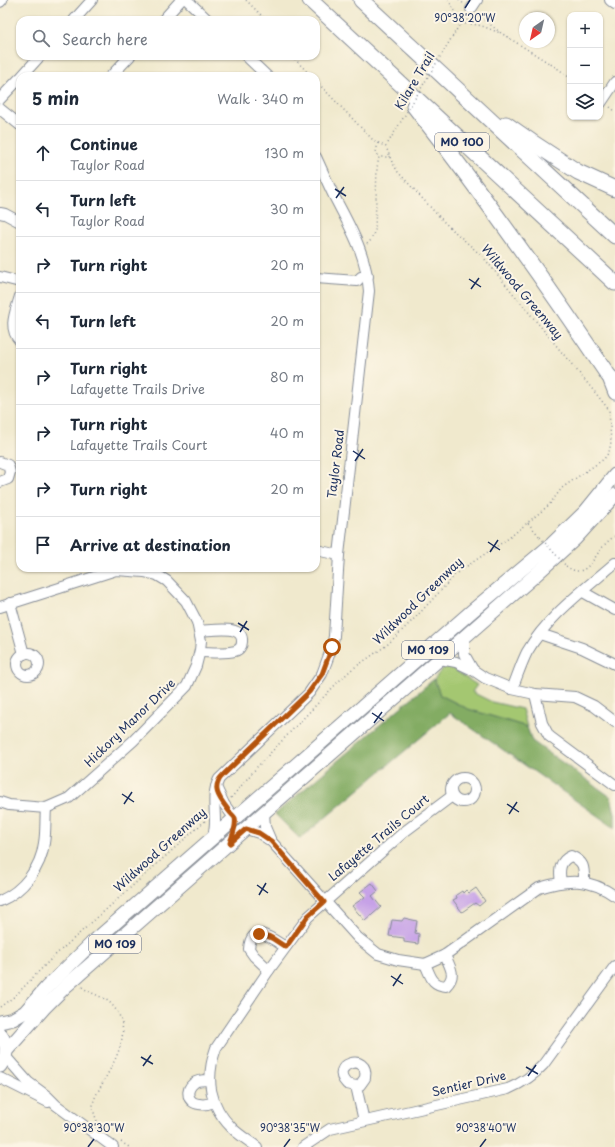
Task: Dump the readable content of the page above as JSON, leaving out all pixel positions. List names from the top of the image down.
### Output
{
  "streets": {
    "highway": ["MO 100"],
    "main road": ["MO 109"],
    "street": [
      "Taylor Road",
      "Hickory Manor Drive",
      "Lafayette Trails Court",
      "Sentier Drive"
    ],
    "path": ["Kilare Trail", "Wildwood Greenway"]
  },
  "crossings": [
    ["Kilare Trail", "Wildwood Greenway"],
    ["Wildwood Greenway", "Taylor Road"],
    ["Taylor Road", "MO 109"]
  ],
  "north": "bottom left",
  "page": {
    "map_buttons": ["+", "−"],
    "search": "Search here",
    "heading": ["5 min", "Walk · 340 m"],
    "list": [
      ["Continue", "Taylor Road", "130 m"],
      ["Turn left", "Taylor Road", "30 m"],
      ["Turn right", "20 m"],
      ["Turn left", "20 m"],
      ["Turn right", "Lafayette Trails Drive", "80 m"],
      ["Turn right", "Lafayette Trails Court", "40 m"],
      ["Turn right", "20 m"],
      "Arrive at destination"
    ]
  },
  "coordinates": [
    "90°38'20\"W",
    "90°38'30\"W",
    "90°38'35\"W",
    "90°38'40\"W"
  ]
}
